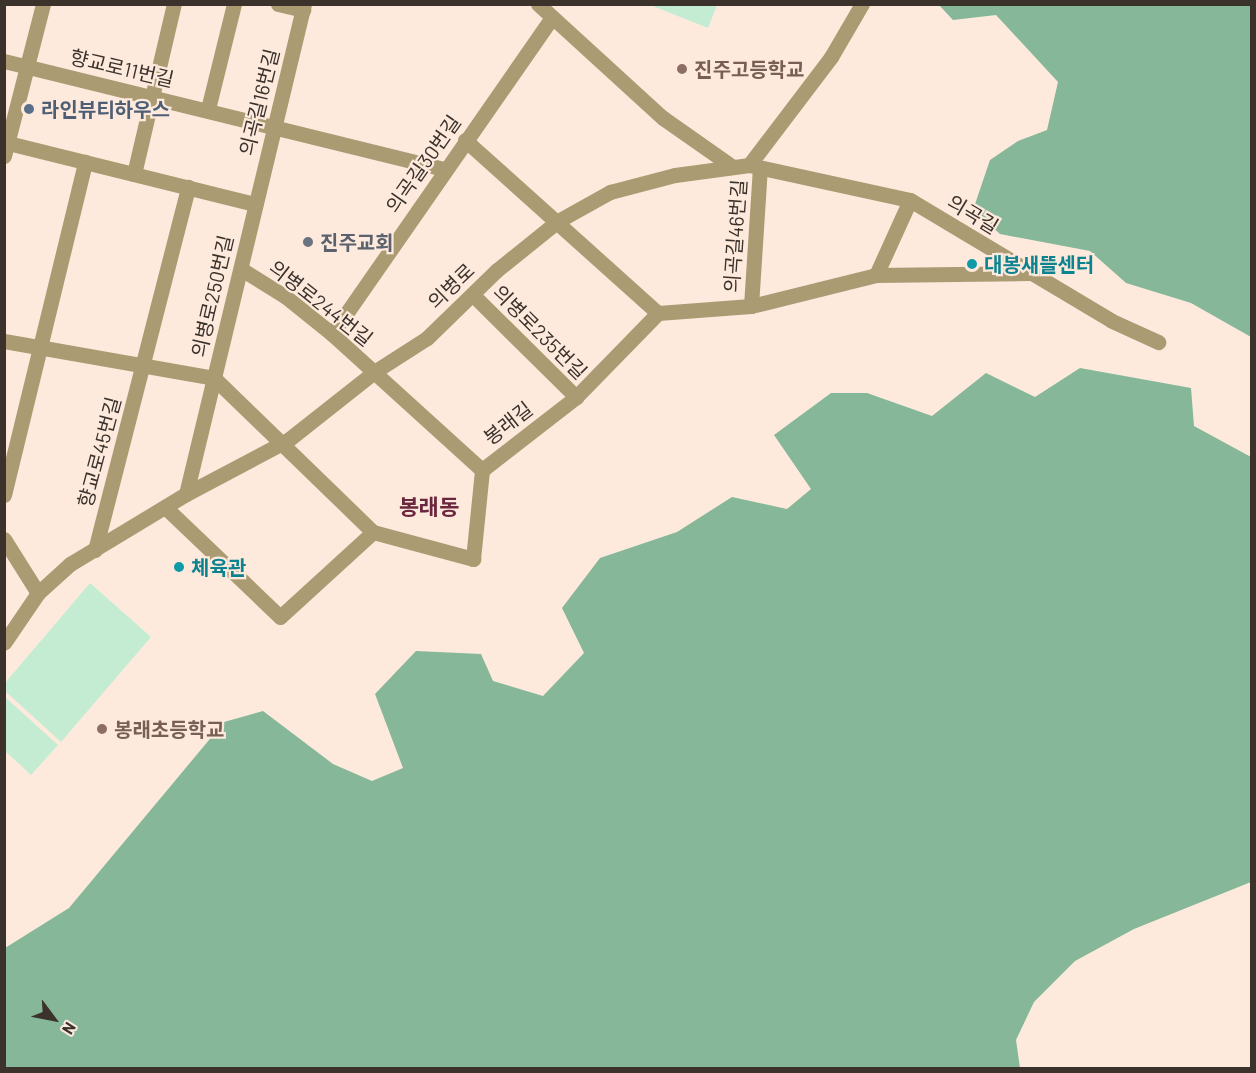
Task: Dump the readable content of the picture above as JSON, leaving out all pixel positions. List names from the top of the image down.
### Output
{
  "streets": {
    "street": [
      "향교로11번길",
      "의곡길16번길",
      "의곡길30번길",
      "의곡길",
      "의곡길46번길",
      "의병로",
      "의병로250번길",
      "의병로244번길",
      "의병로235번길",
      "봉래길",
      "향교로45번길"
    ]
  },
  "crossings": [
    ["향교로11번길", "의곡길16번길"],
    ["향교로11번길", "의곡길30번길"],
    ["의곡길16번길", "의병로250번길"],
    ["의곡길30번길", "의병로244번길"],
    ["의곡길", "의곡길46번길"],
    ["의곡길", "의병로"],
    ["의곡길46번길", "의병로"],
    ["의병로", "의병로250번길"],
    ["의병로", "의병로244번길"],
    ["의병로", "의병로235번길"],
    ["의병로", "향교로45번길"],
    ["의병로250번길", "의병로244번길"],
    ["의병로250번길", "봉래길"],
    ["의병로244번길", "봉래길"],
    ["의병로235번길", "봉래길"]
  ],
  "districts": ["봉래동"],
  "places": [
    "진주고등학교",
    "라인뷰티하우스",
    "진주교회",
    "대봉새뜰센터",
    "체육관",
    "봉래초등학교"
  ],
  "north": "bottom right"
}
